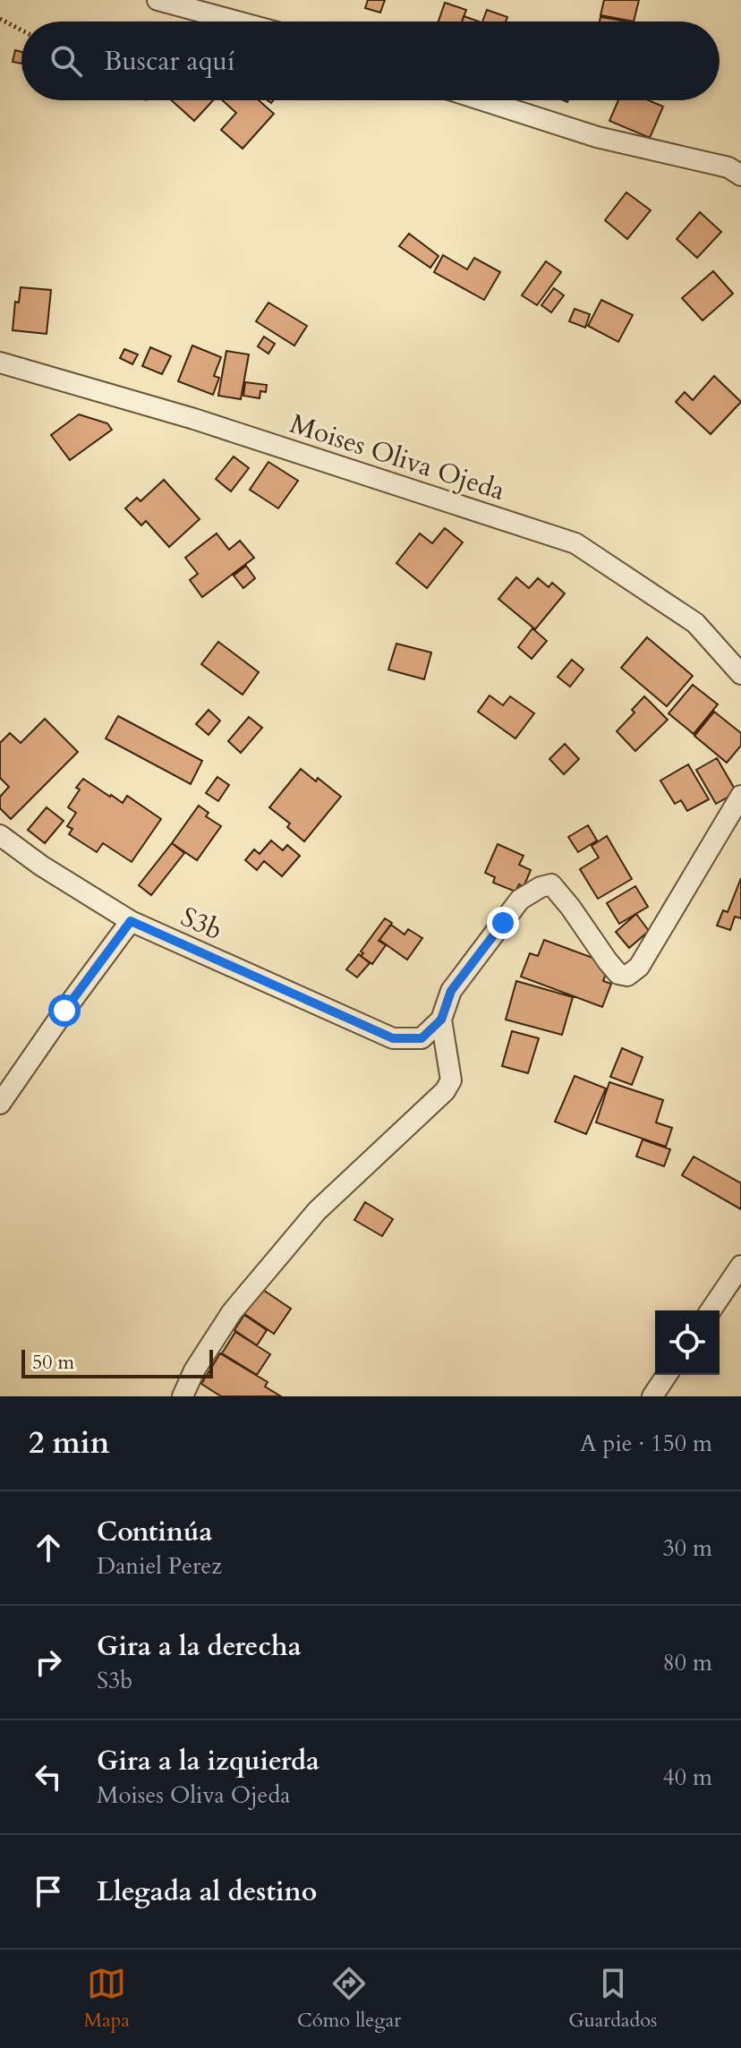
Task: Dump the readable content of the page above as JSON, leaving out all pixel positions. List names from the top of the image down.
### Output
{
  "streets": {
    "street": ["Moises Oliva Ojeda", "S3b"]
  },
  "scale_bar": "50 m",
  "page": {
    "search": "Buscar aquí",
    "scale": "50 m",
    "heading": ["2 min", "A pie · 150 m"],
    "list": [
      ["Continúa", "Daniel Perez", "30 m"],
      ["Gira a la derecha", "S3b", "80 m"],
      ["Gira a la izquierda", "Moises Oliva Ojeda", "40 m"],
      "Llegada al destino"
    ],
    "nav": ["Mapa", "Cómo llegar", "Guardados"]
  }
}
